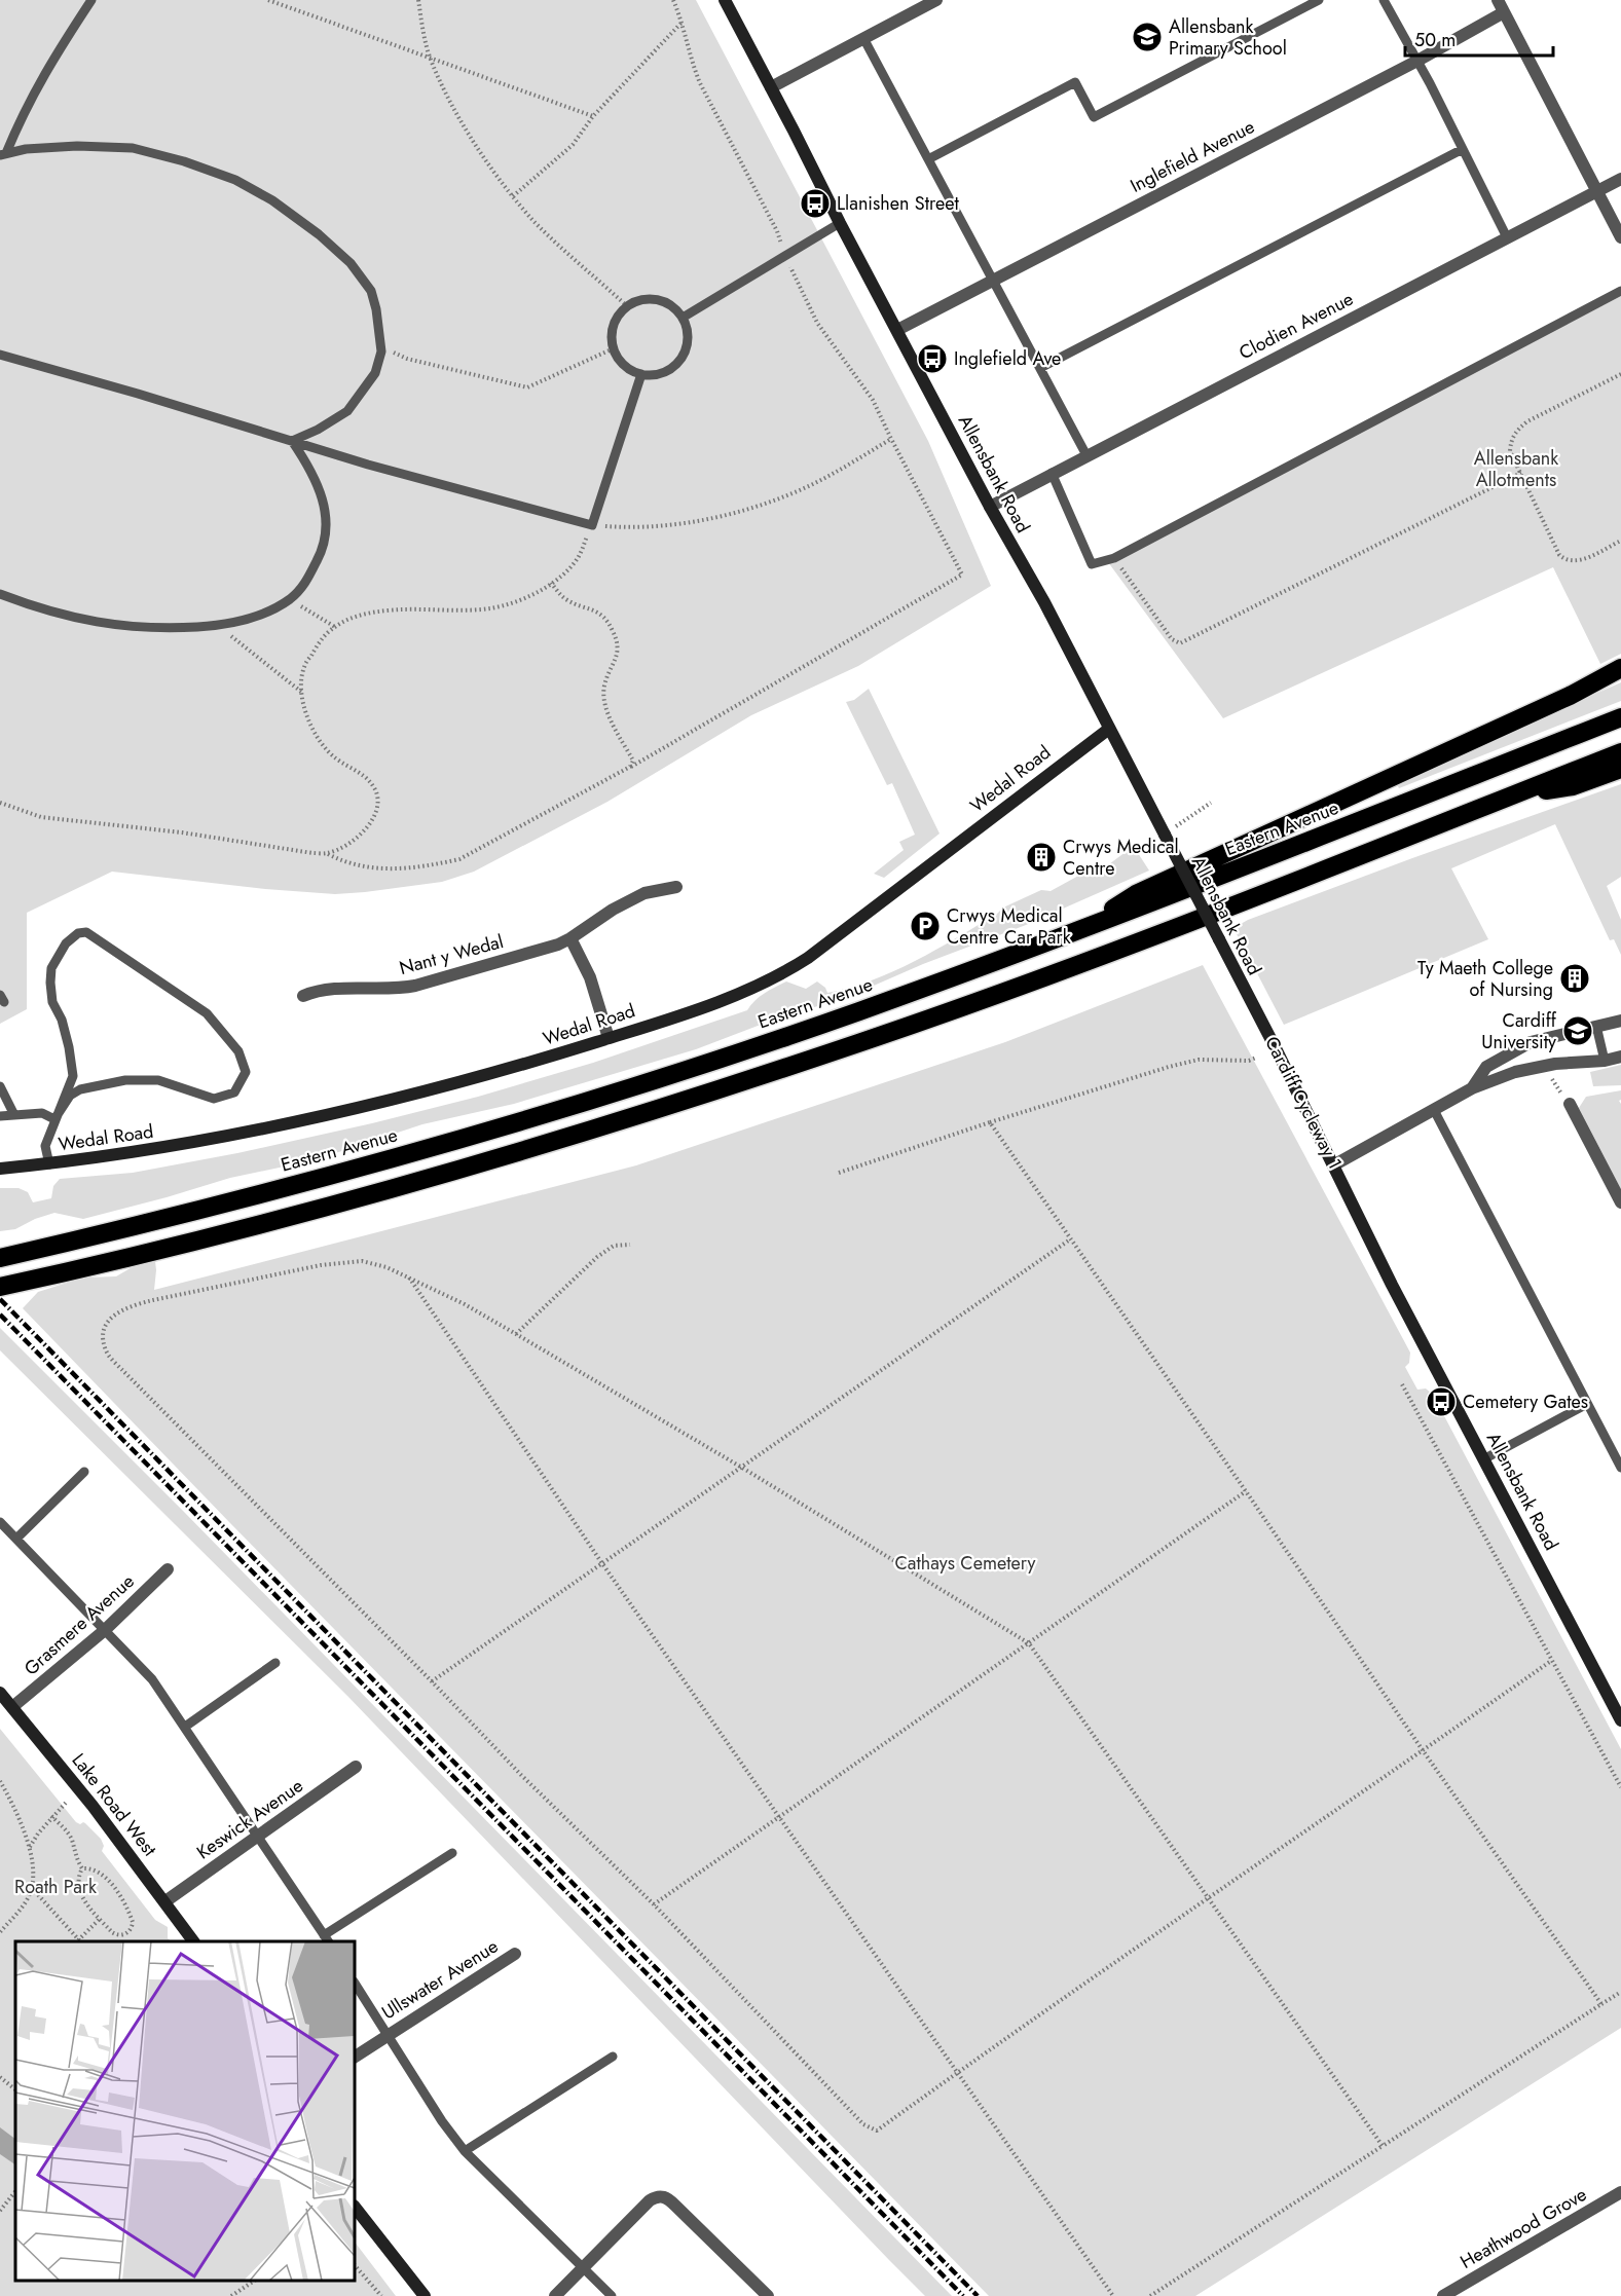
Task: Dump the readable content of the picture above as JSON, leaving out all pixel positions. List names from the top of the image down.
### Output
{
  "streets": {
    "highway": ["Eastern Avenue"],
    "street": [
      "Inglefield Avenue",
      "Clodien Avenue",
      "Allensbank Road",
      "Wedal Road",
      "Nant y Wedal",
      "Grasmere Avenue",
      "Lake Road West",
      "Keswick Avenue",
      "Ullswater Avenue",
      "Heathwood Grove"
    ]
  },
  "crossings": [
    ["Inglefield Avenue", "Allensbank Road"],
    ["Clodien Avenue", "Allensbank Road"],
    ["Allensbank Road", "Wedal Road"],
    ["Grasmere Avenue", "Lake Road West"],
    ["Lake Road West", "Keswick Avenue"]
  ],
  "parks": ["Allensbank Allotments", "Cathays Cemetery", "Roath Park"],
  "places": {
    "school or university": ["Allensbank Primary School", "Cardiff University"],
    "bus stop": ["Llanishen Street", "Inglefield Ave", "Cemetery Gates"],
    "building": ["Crwys Medical Centre", "Ty Maeth College of Nursing"],
    "parking": ["Crwys Medical Centre Car Park"]
  },
  "scale_bar": "50 m"
}
